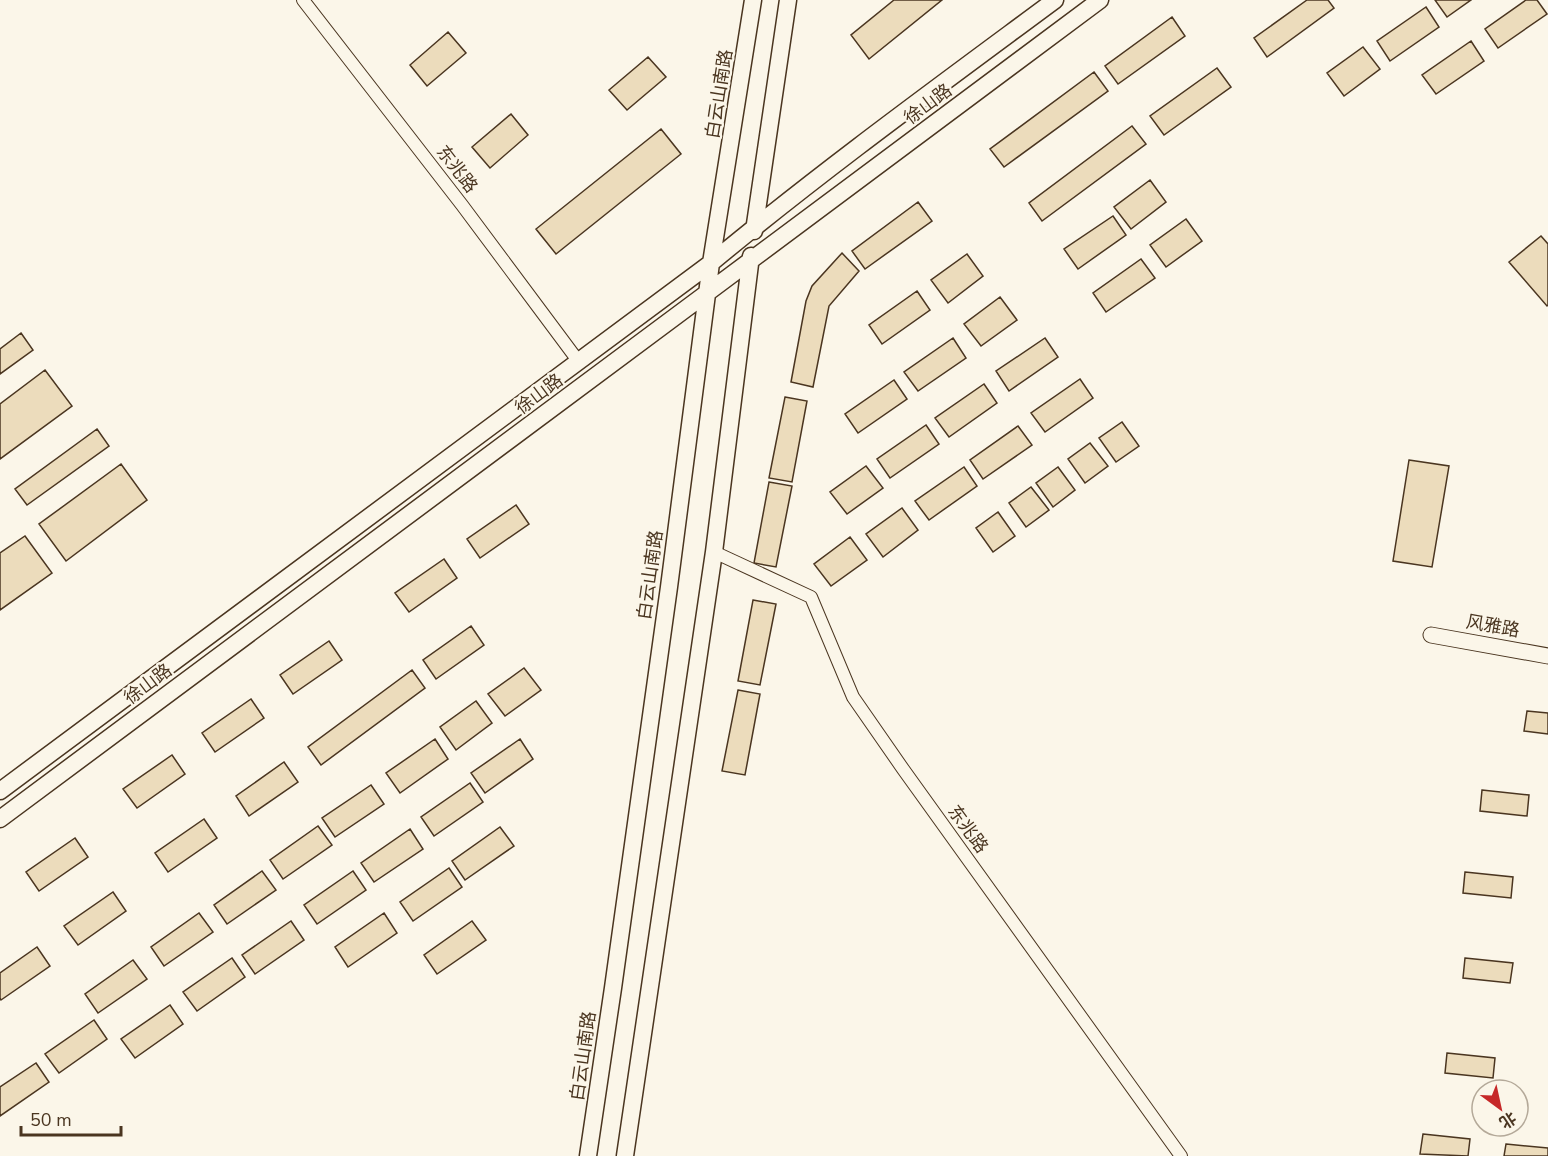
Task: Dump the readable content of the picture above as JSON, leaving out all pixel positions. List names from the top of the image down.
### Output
{
  "streets": {
    "main road": ["白云山南路", "徐山路"],
    "street": ["东兆路", "风雅路"]
  },
  "crossings": [
    ["白云山南路", "徐山路"],
    ["徐山路", "东兆路"]
  ],
  "scale_bar": "50 m",
  "north": "bottom right"
}
